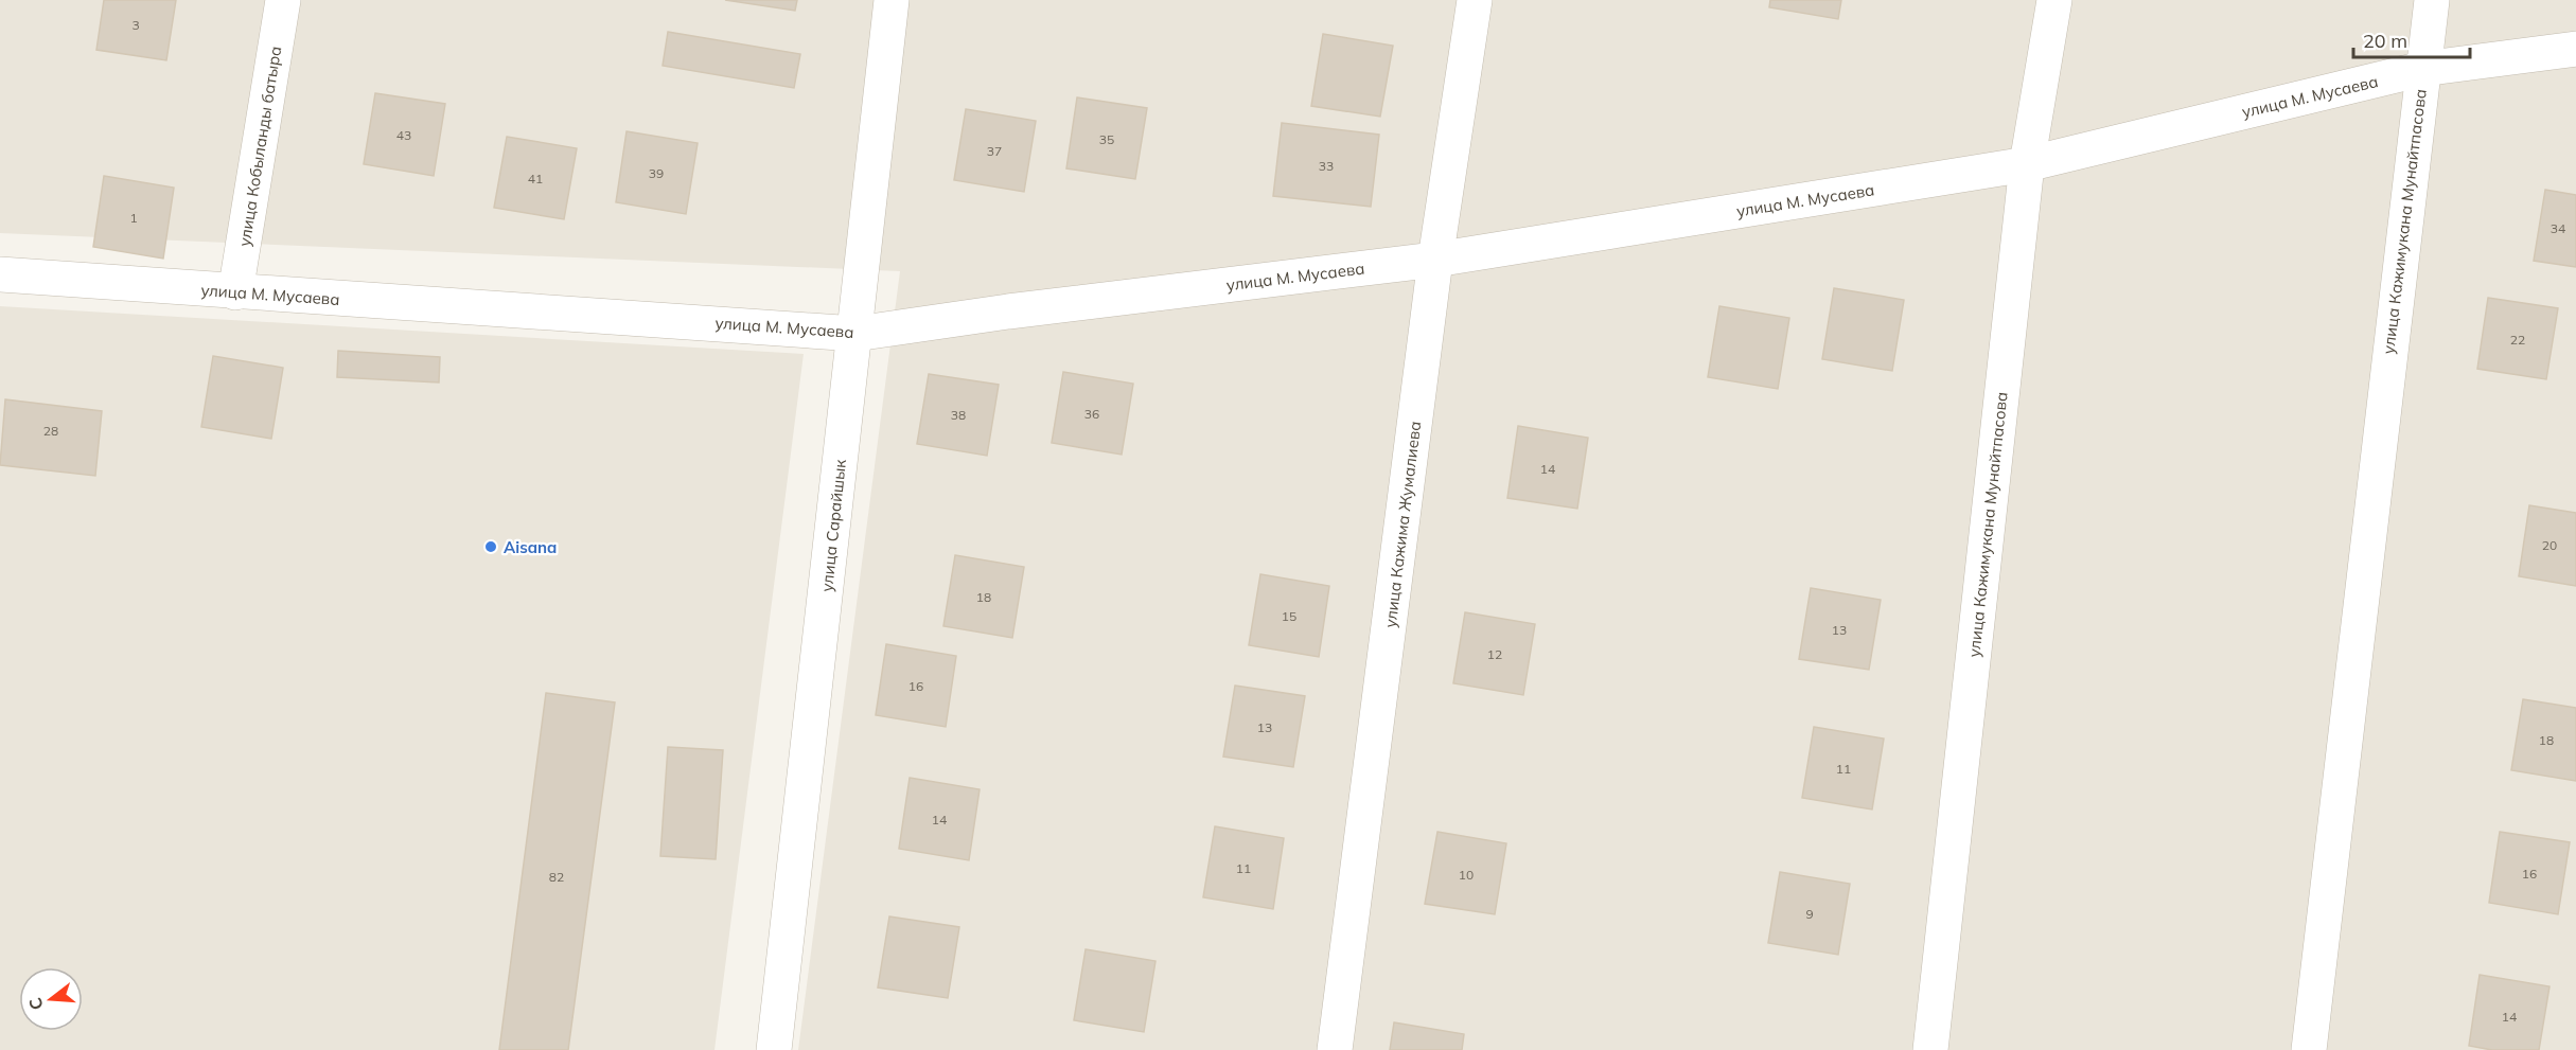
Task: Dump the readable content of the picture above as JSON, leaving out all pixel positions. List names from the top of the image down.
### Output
{
  "streets": {
    "street": [
      "улица М. Мусаева",
      "улица Кобыланды батыра",
      "улица Кажимукана Мунайтпасова",
      "улица Кажима Жумалиева",
      "улица Сарайшык"
    ]
  },
  "crossings": [
    ["улица М. Мусаева", "улица Кобыланды батыра"],
    ["улица М. Мусаева", "улица Кажимукана Мунайтпасова"],
    ["улица М. Мусаева", "улица Кажима Жумалиева"],
    ["улица М. Мусаева", "улица Сарайшык"]
  ],
  "places": ["Aisana"],
  "house_numbers": [
    "3",
    "43",
    "35",
    "37",
    "33",
    "39",
    "41",
    "1",
    "34",
    "22",
    "36",
    "38",
    "28",
    "14",
    "20",
    "18",
    "15",
    "13",
    "12",
    "16",
    "13",
    "18",
    "11",
    "14",
    "11",
    "16",
    "10",
    "82",
    "9",
    "14"
  ],
  "scale_bar": "20 m",
  "north": "left"
}
